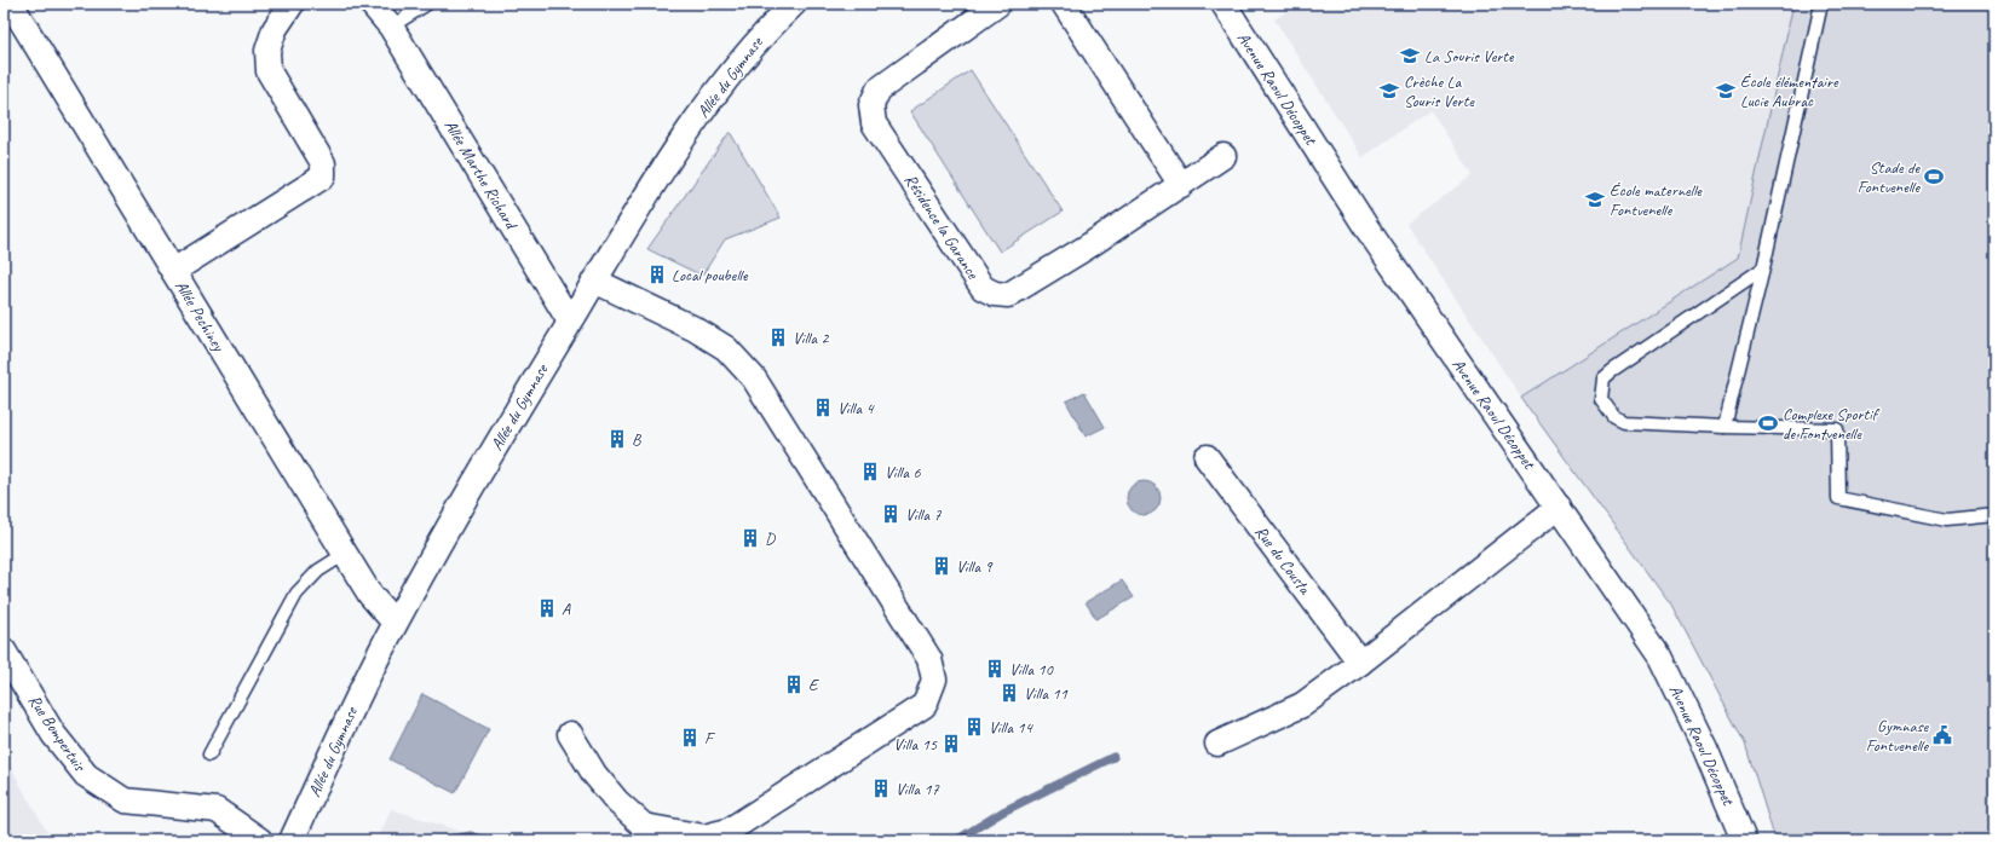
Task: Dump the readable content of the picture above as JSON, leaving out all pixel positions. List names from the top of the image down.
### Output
{
  "streets": {
    "street": [
      "Allée du Gymnase",
      "Avenue Raoul Décoppet",
      "Allée Marthe Richard",
      "Résidence la Garance",
      "Allée Pechiney",
      "Rue du Cousta",
      "Rue Bompertuis"
    ]
  },
  "crossings": [
    ["Allée du Gymnase", "Allée Marthe Richard"],
    ["Allée du Gymnase", "Allée Pechiney"]
  ],
  "places": {
    "school or university": [
      "La Souris Verte",
      "Crèche La Souris Verte",
      "École élémentaire Lucie Aubrac",
      "École maternelle Fontvenelle"
    ],
    "sports": ["Stade de Fontvenelle", "Complexe Sportif de Fontvenelle"],
    "building": [
      "Local poubelle",
      "Villa 2",
      "Villa 4",
      "B",
      "Villa 6",
      "Villa 7",
      "D",
      "Villa 9",
      "A",
      "Villa 10",
      "E",
      "Villa 11",
      "Villa 14",
      "F",
      "Villa 15",
      "Villa 17"
    ],
    "public building": ["Gymnase Fontvenelle"]
  }
}
